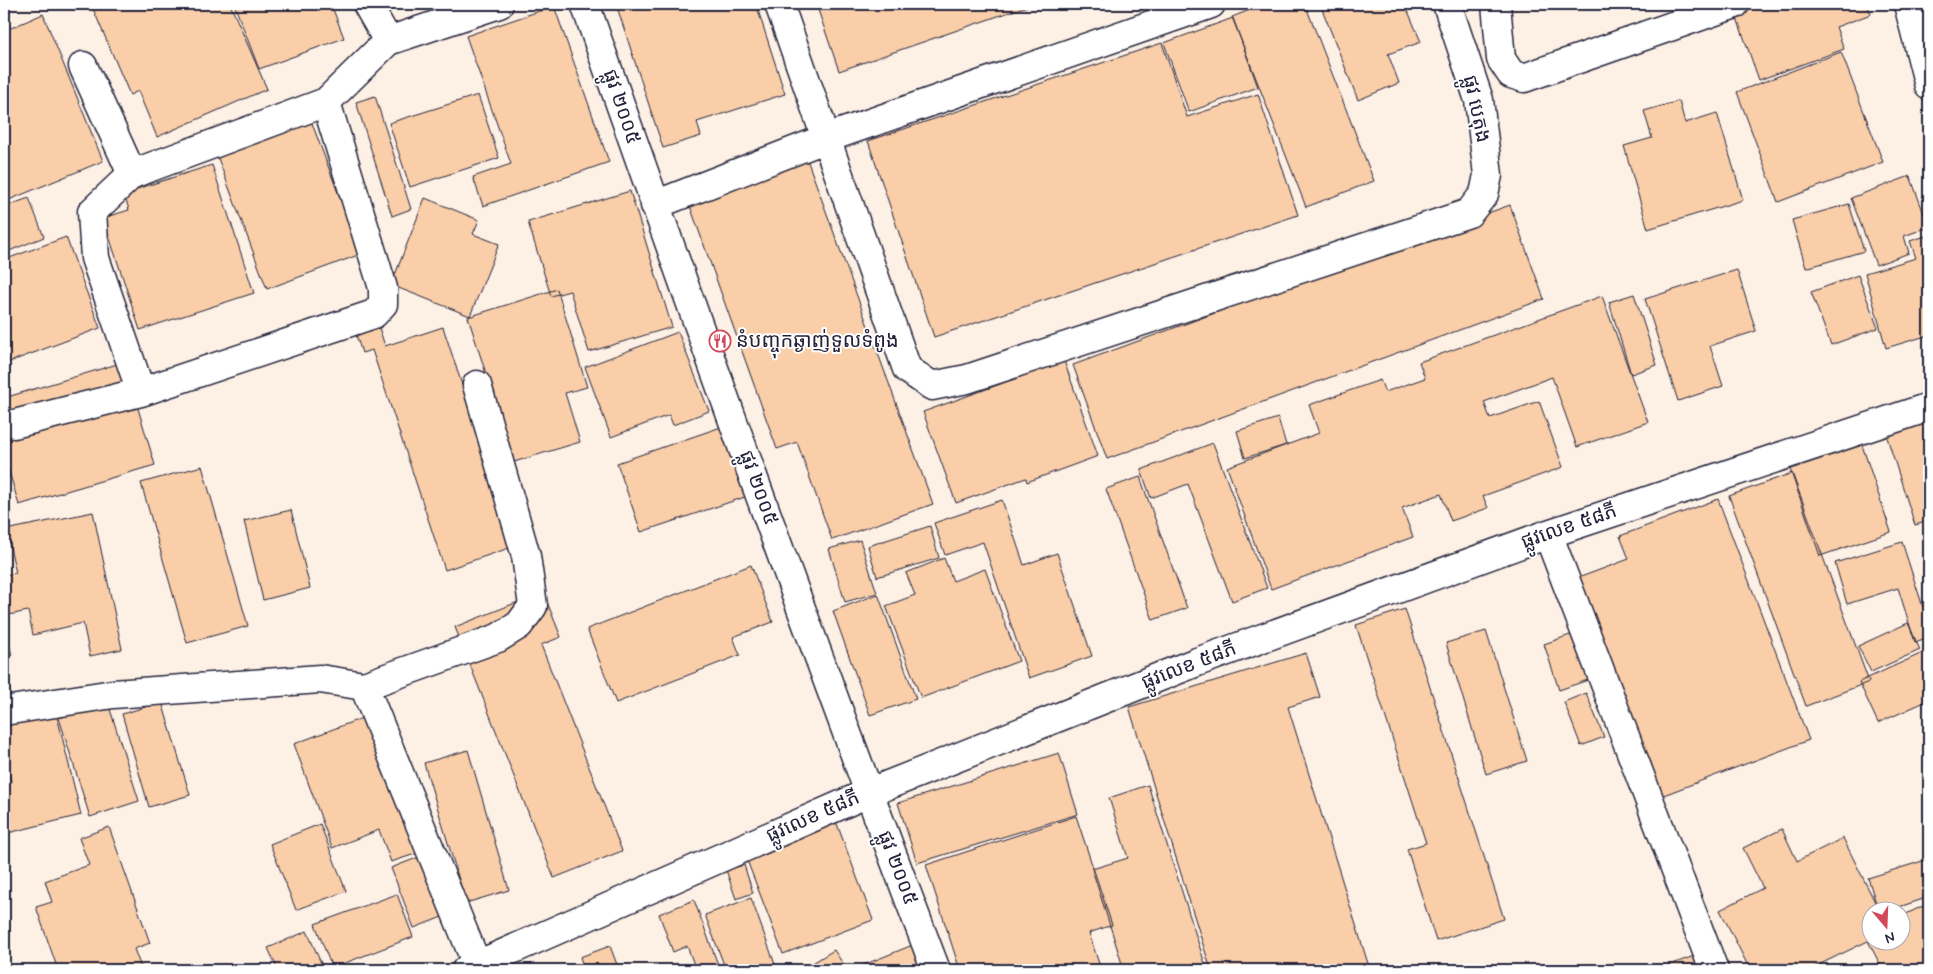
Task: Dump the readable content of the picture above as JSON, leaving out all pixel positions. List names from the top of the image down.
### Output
{
  "streets": {
    "street": ["ផ្លូវ ២០០៥", "ផ្លូវ បេតុង", "ផ្លូវលេខ ៥៨ភី"]
  },
  "crossings": [
    ["ផ្លូវ ២០០៥", "ផ្លូវលេខ ៥៨ភី"]
  ],
  "places": {
    "restaurant": ["នំបញ្ចុកឆ្ងាញ់ទួលទំពូង"]
  },
  "north": "bottom"
}
